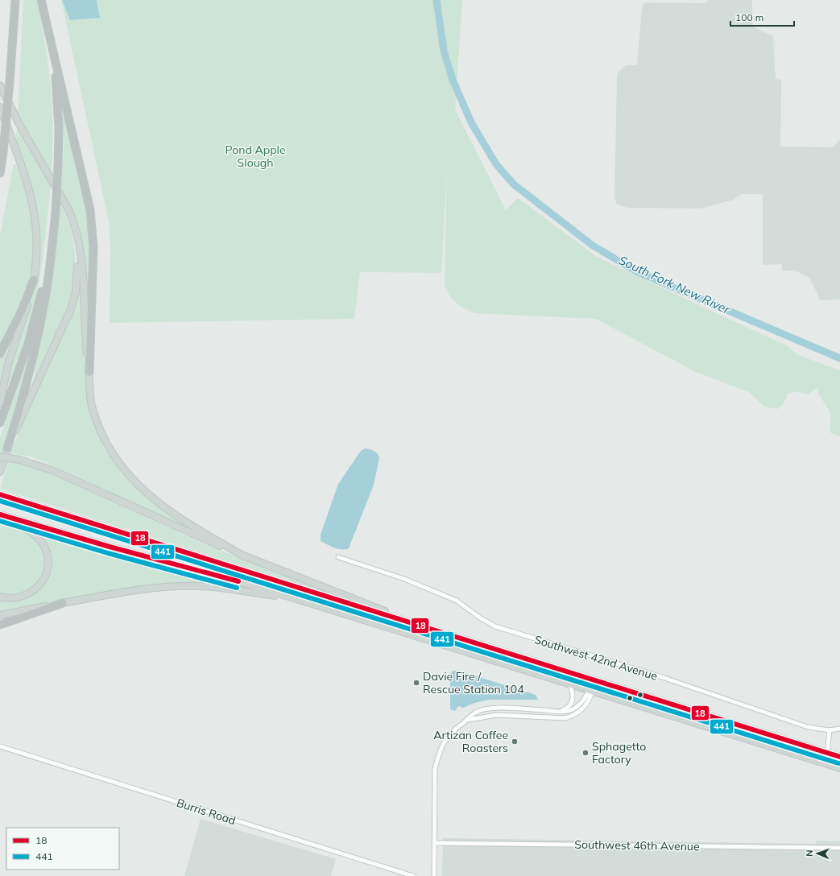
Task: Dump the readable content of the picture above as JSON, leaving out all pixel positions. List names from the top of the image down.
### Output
{
  "streets": {
    "street": ["Southwest 42nd Avenue", "Burris Road", "Southwest 46th Avenue"]
  },
  "water": ["South Fork New River"],
  "parks": ["Pond Apple Slough"],
  "places": ["Davie Fire / Rescue Station 104", "Artizan Coffee Roasters", "Sphagetto Factory"],
  "lines": ["transit line 18", "transit line 441"],
  "legend": ["18", "441"],
  "scale_bar": "100 m",
  "north": "left"
}
